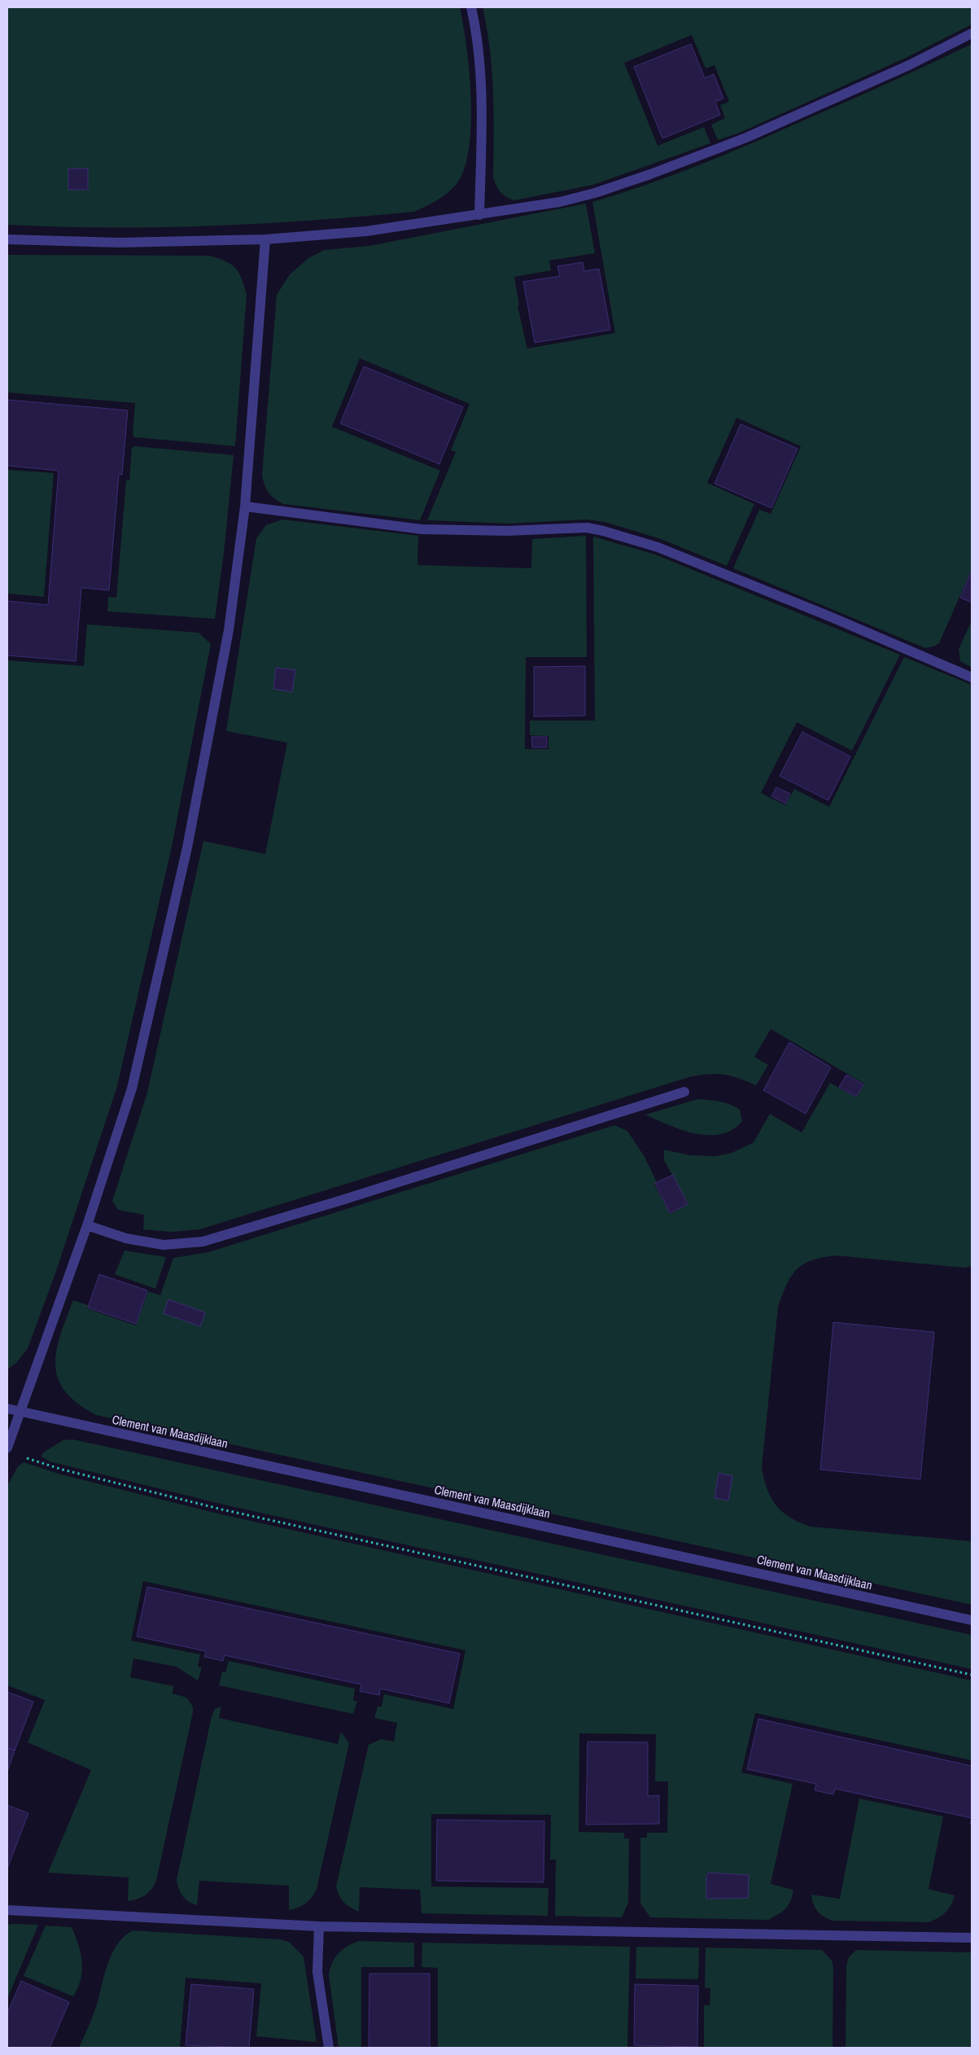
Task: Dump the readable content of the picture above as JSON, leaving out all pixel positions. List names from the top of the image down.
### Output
{
  "streets": {
    "street": ["Clement van Maasdijklaan"]
  }
}
